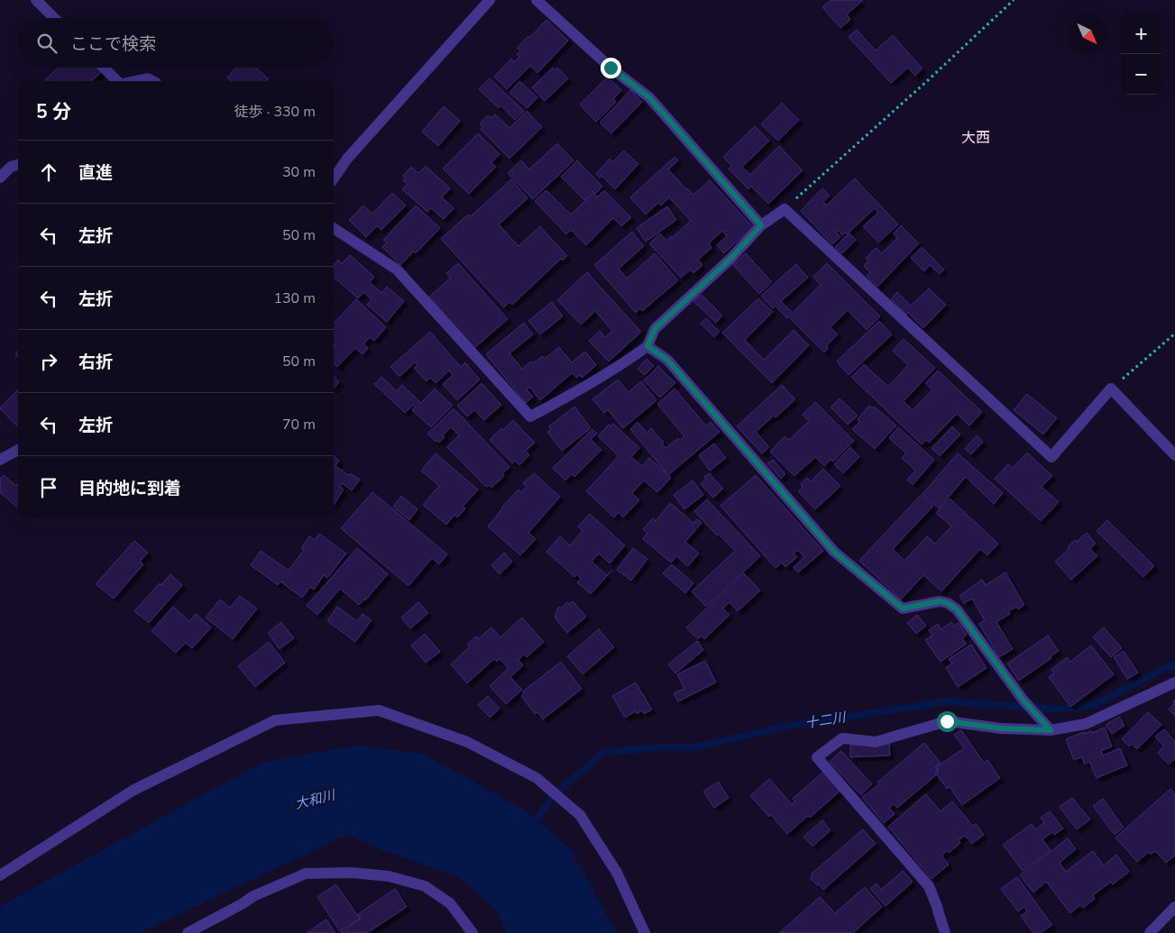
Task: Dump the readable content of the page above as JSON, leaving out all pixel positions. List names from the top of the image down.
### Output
{
  "districts": ["大西"],
  "water": ["十二川", "大和川"],
  "north": "bottom right",
  "page": {
    "map_buttons": ["+", "−"],
    "search": "ここで検索",
    "heading": ["5 分", "徒歩 · 330 m"],
    "list": [
      ["直進", "30 m"],
      ["左折", "50 m"],
      ["左折", "130 m"],
      ["右折", "50 m"],
      ["左折", "70 m"],
      "目的地に到着"
    ]
  }
}
